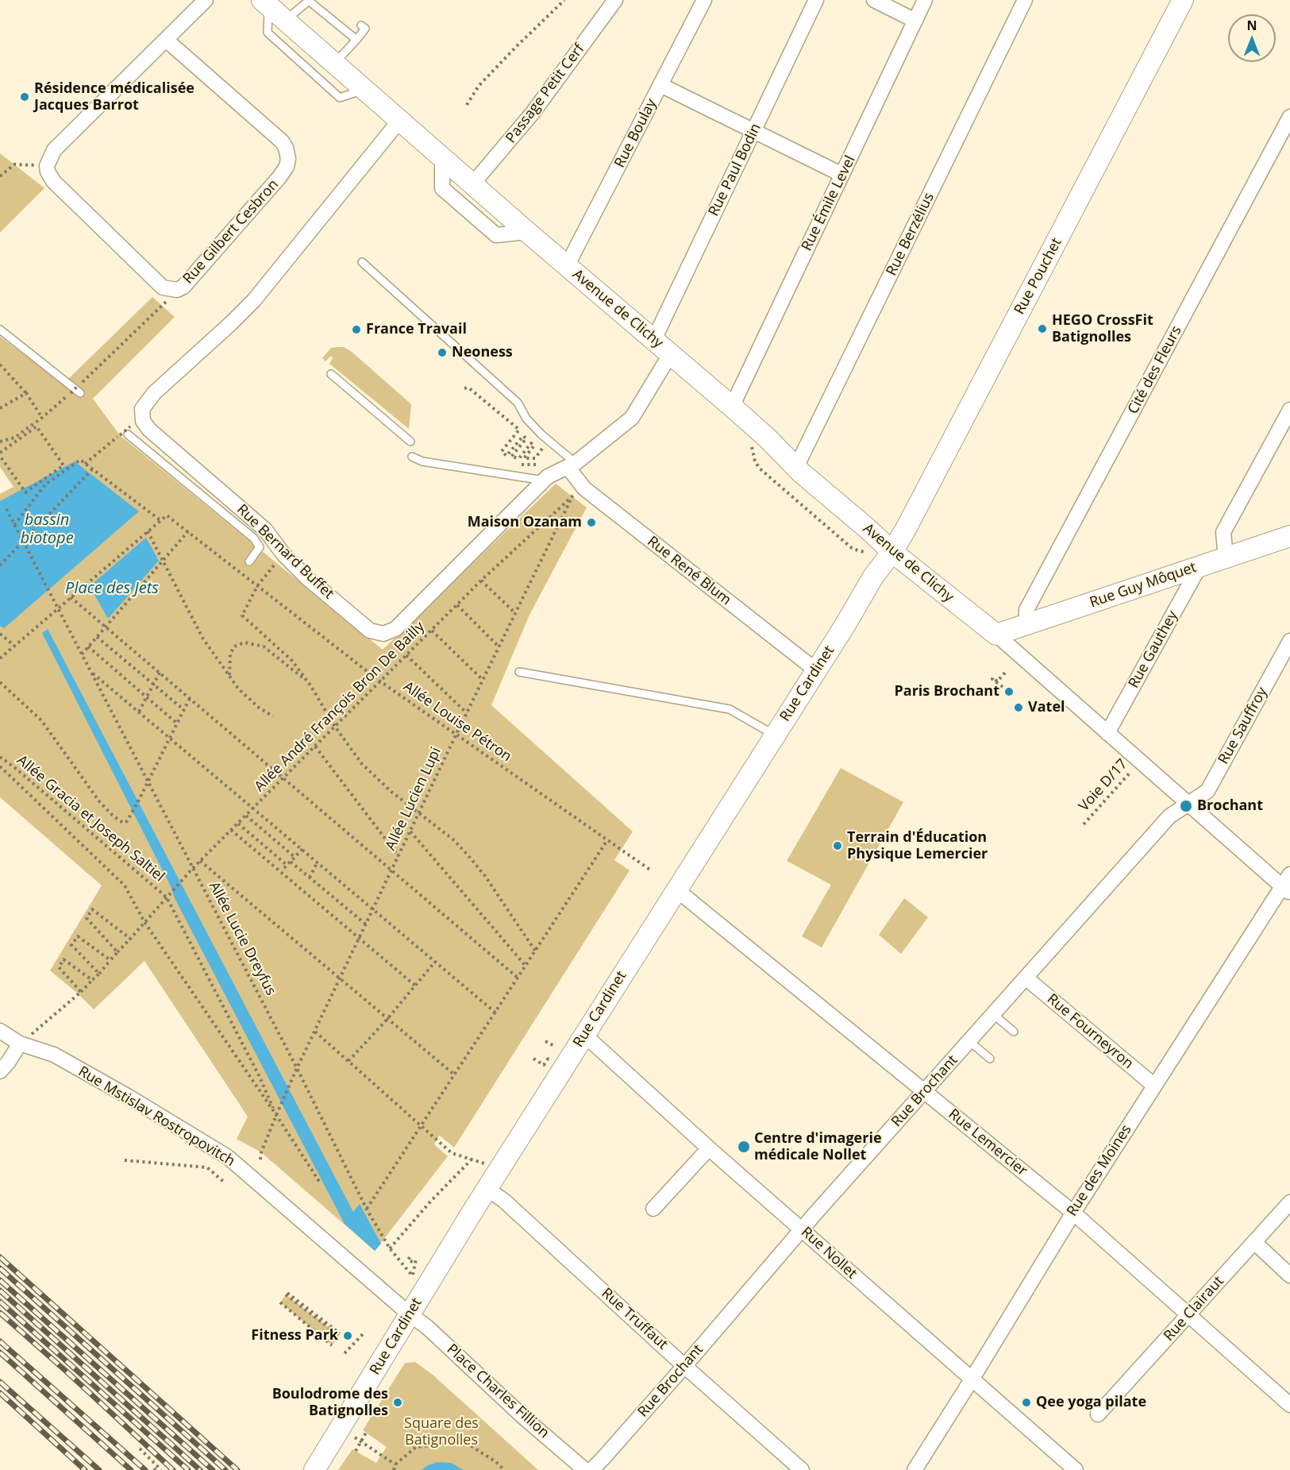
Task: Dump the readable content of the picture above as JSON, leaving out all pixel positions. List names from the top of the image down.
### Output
{
  "streets": {
    "main road": [
      "Rue Pouchet",
      "Avenue de Clichy",
      "Rue Guy Môquet",
      "Rue Cardinet"
    ],
    "street": [
      "Passage Petit Cerf",
      "Rue Boulay",
      "Rue Paul Bodin",
      "Rue Émile Level",
      "Rue Gilbert Cesbron",
      "Rue Berzélius",
      "Cité des Fleurs",
      "Rue Bernard Buffet",
      "Rue René Blum",
      "Rue Gauthey",
      "Rue Sauffroy",
      "Rue Fourneyron",
      "Rue Brochant",
      "Rue Mstislav Rostropovitch",
      "Rue Lemercier",
      "Rue des Moines",
      "Rue Nollet",
      "Rue Clairaut",
      "Rue Truffaut",
      "Place Charles Fillion"
    ],
    "path": [
      "Allée André François Bron De Bailly",
      "Allée Louise Pétron",
      "Voie D/17",
      "Allée Lucien Lupi",
      "Allée Gracia et Joseph Saltiel",
      "Allée Lucie Dreyfus"
    ]
  },
  "crossings": [
    ["Passage Petit Cerf", "Avenue de Clichy"],
    ["Rue Boulay", "Avenue de Clichy"],
    ["Rue Paul Bodin", "Avenue de Clichy"],
    ["Rue Émile Level", "Avenue de Clichy"],
    ["Rue Berzélius", "Avenue de Clichy"],
    ["Rue Pouchet", "Avenue de Clichy"],
    ["Rue Pouchet", "Rue Cardinet"],
    ["Avenue de Clichy", "Rue Bernard Buffet"],
    ["Avenue de Clichy", "Rue Guy Môquet"],
    ["Avenue de Clichy", "Rue Gauthey"],
    ["Avenue de Clichy", "Rue Cardinet"],
    ["Avenue de Clichy", "Rue Sauffroy"],
    ["Avenue de Clichy", "Voie D/17"],
    ["Avenue de Clichy", "Rue Brochant"],
    ["Avenue de Clichy", "Rue des Moines"],
    ["Cité des Fleurs", "Rue Guy Môquet"],
    ["Rue Bernard Buffet", "Rue René Blum"],
    ["Rue René Blum", "Rue Cardinet"],
    ["Rue Guy Môquet", "Rue Gauthey"],
    ["Rue Cardinet", "Rue Mstislav Rostropovitch"],
    ["Rue Cardinet", "Rue Lemercier"],
    ["Rue Cardinet", "Rue Nollet"],
    ["Rue Cardinet", "Rue Truffaut"],
    ["Rue Cardinet", "Place Charles Fillion"],
    ["Allée André François Bron De Bailly", "Allée Louise Pétron"],
    ["Allée André François Bron De Bailly", "Allée Lucien Lupi"],
    ["Allée André François Bron De Bailly", "Allée Gracia et Joseph Saltiel"],
    ["Allée André François Bron De Bailly", "Allée Lucie Dreyfus"],
    ["Allée André François Bron De Bailly", "Rue Mstislav Rostropovitch"],
    ["Allée Louise Pétron", "Allée Lucien Lupi"],
    ["Rue Sauffroy", "Rue Brochant"],
    ["Allée Lucien Lupi", "Allée Gracia et Joseph Saltiel"],
    ["Allée Lucien Lupi", "Allée Lucie Dreyfus"],
    ["Rue Fourneyron", "Rue Brochant"],
    ["Rue Fourneyron", "Rue des Moines"],
    ["Rue Brochant", "Rue Lemercier"],
    ["Rue Brochant", "Rue Nollet"],
    ["Rue Brochant", "Rue Truffaut"],
    ["Rue Mstislav Rostropovitch", "Place Charles Fillion"],
    ["Rue Lemercier", "Rue des Moines"],
    ["Rue Lemercier", "Rue Clairaut"],
    ["Rue des Moines", "Rue Nollet"]
  ],
  "water": ["bassin biotope", "Place des Jets"],
  "parks": ["Square des Batignolles"],
  "places": [
    "Résidence médicalisée Jacques Barrot",
    "HEGO CrossFit Batignolles",
    "France Travail",
    "Neoness",
    "Maison Ozanam",
    "Paris Brochant",
    "Vatel",
    "Brochant",
    "Terrain d'Éducation Physique Lemercier",
    "Centre d'imagerie médicale Nollet",
    "Fitness Park",
    "Boulodrome des Batignolles",
    "Qee yoga pilate"
  ],
  "north": "top"
}
